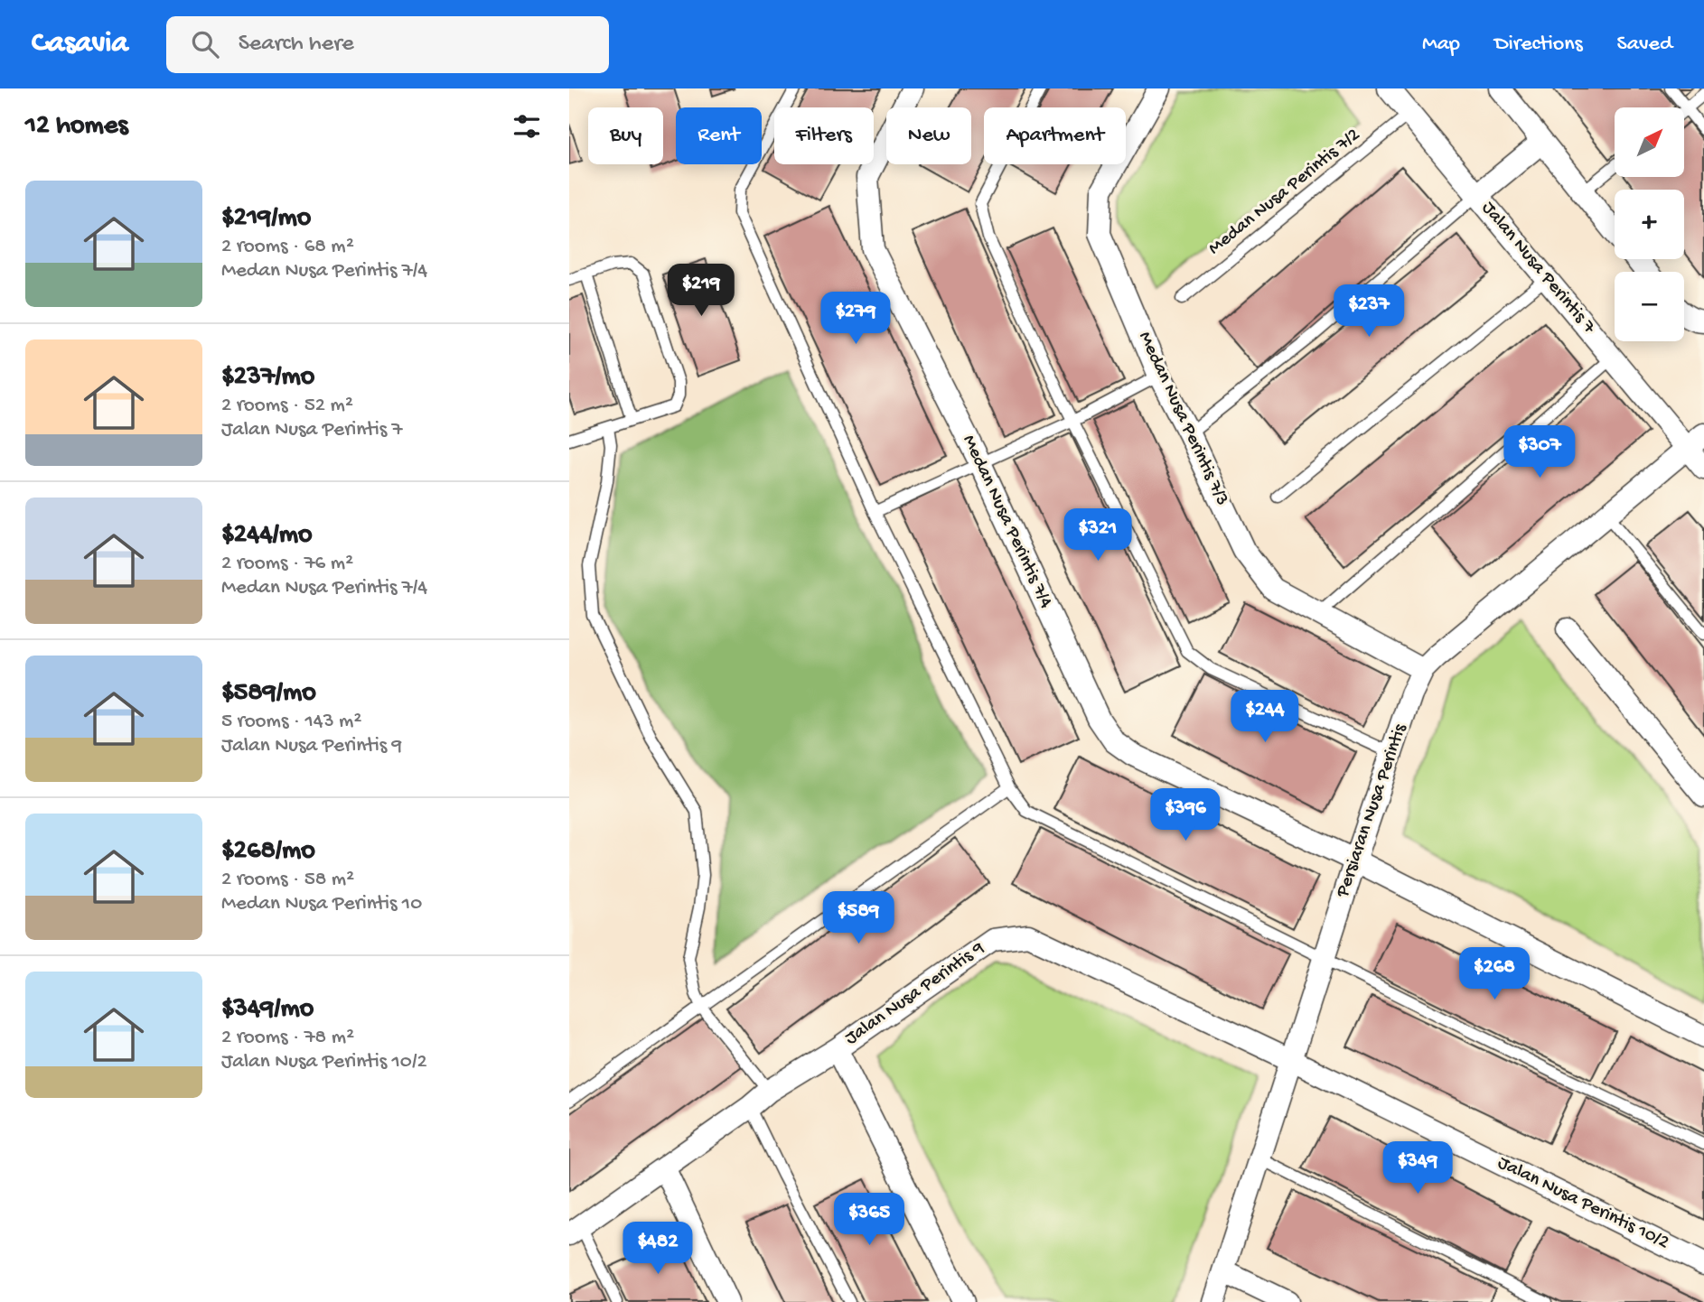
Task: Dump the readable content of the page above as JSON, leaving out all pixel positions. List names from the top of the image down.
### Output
{
  "streets": {
    "street": [
      "Jalan Nusa Perintis 7",
      "Medan Nusa Perintis 7/3",
      "Medan Nusa Perintis 7/4",
      "Persiaran Nusa Perintis",
      "Jalan Nusa Perintis 9",
      "Jalan Nusa Perintis 10/2"
    ],
    "lane": ["Medan Nusa Perintis 7/2"]
  },
  "crossings": [
    ["Medan Nusa Perintis 7/2", "Jalan Nusa Perintis 7"],
    ["Jalan Nusa Perintis 7", "Persiaran Nusa Perintis"],
    ["Medan Nusa Perintis 7/3", "Persiaran Nusa Perintis"],
    ["Medan Nusa Perintis 7/4", "Persiaran Nusa Perintis"],
    ["Persiaran Nusa Perintis", "Jalan Nusa Perintis 9"],
    ["Persiaran Nusa Perintis", "Jalan Nusa Perintis 10/2"],
    ["Jalan Nusa Perintis 9", "Jalan Nusa Perintis 10/2"]
  ],
  "north": "top right",
  "page": {
    "header": "Casavia",
    "search": "Search here",
    "nav": ["Map", "Directions", "Saved"],
    "heading": "12 homes",
    "map_buttons": ["+", "−"],
    "chip": [
      "Buy",
      "Rent",
      "Filters",
      "New",
      "Apartment"
    ],
    "list": [
      {
        "name": "$219/mo",
        "note": "2 rooms · 68 m² · Medan Nusa Perintis 7/4"
      },
      {
        "name": "$237/mo",
        "note": "2 rooms · 52 m² · Jalan Nusa Perintis 7"
      },
      {
        "name": "$244/mo",
        "note": "2 rooms · 76 m² · Medan Nusa Perintis 7/4"
      },
      {
        "name": "$589/mo",
        "note": "5 rooms · 143 m² · Jalan Nusa Perintis 9"
      },
      {
        "name": "$268/mo",
        "note": "2 rooms · 58 m² · Medan Nusa Perintis 10"
      },
      {
        "name": "$349/mo",
        "note": "2 rooms · 78 m² · Jalan Nusa Perintis 10/2"
      }
    ],
    "price": [
      "$219",
      "$237",
      "$279",
      "$307",
      "$321",
      "$244",
      "$396",
      "$589",
      "$268",
      "$349",
      "$365",
      "$482"
    ]
  }
}
